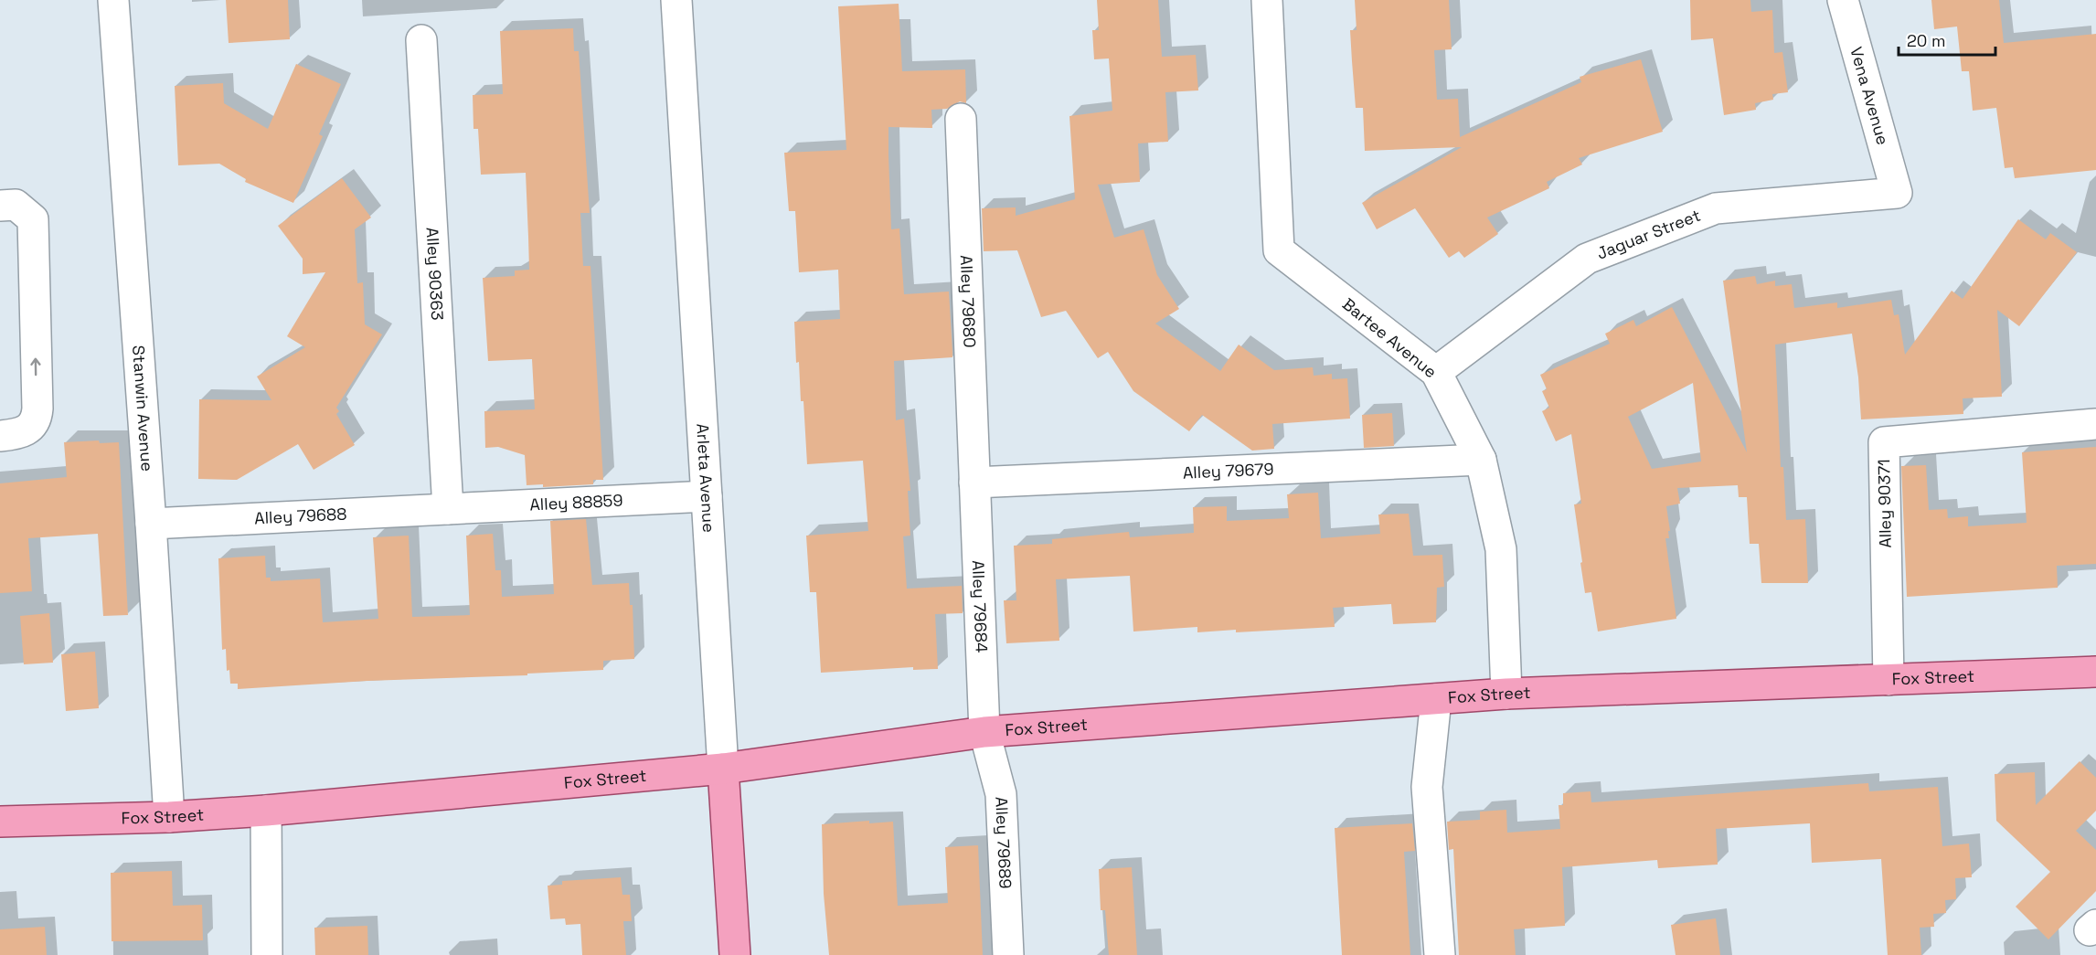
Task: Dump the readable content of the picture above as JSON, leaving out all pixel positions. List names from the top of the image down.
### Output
{
  "streets": {
    "main road": ["Arleta Avenue", "Fox Street"],
    "street": [
      "Vena Avenue",
      "Jaguar Street",
      "Alley 90363",
      "Alley 79680",
      "Bartee Avenue",
      "Stanwin Avenue",
      "Alley 79679",
      "Alley 88859",
      "Alley 90371",
      "Alley 79688",
      "Alley 79684",
      "Alley 79689"
    ]
  },
  "crossings": [
    ["Vena Avenue", "Jaguar Street"],
    ["Jaguar Street", "Bartee Avenue"],
    ["Alley 90363", "Alley 88859"],
    ["Alley 90363", "Alley 79688"],
    ["Alley 79680", "Alley 79679"],
    ["Alley 79680", "Alley 79684"],
    ["Bartee Avenue", "Alley 79679"],
    ["Bartee Avenue", "Fox Street"],
    ["Stanwin Avenue", "Alley 79688"],
    ["Stanwin Avenue", "Fox Street"],
    ["Alley 79679", "Alley 79684"],
    ["Arleta Avenue", "Alley 88859"],
    ["Arleta Avenue", "Fox Street"],
    ["Alley 88859", "Alley 79688"],
    ["Alley 90371", "Fox Street"],
    ["Alley 79684", "Fox Street"],
    ["Alley 79684", "Alley 79689"],
    ["Fox Street", "Alley 79689"]
  ],
  "scale_bar": "20 m"
}
